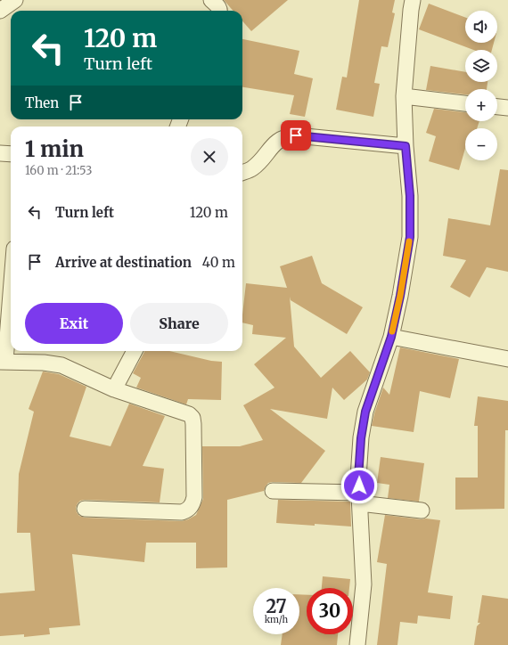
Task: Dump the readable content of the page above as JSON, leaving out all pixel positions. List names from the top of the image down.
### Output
{
  "page": {
    "map_buttons": ["+", "−"],
    "turn": ["120 m", "Turn left"],
    "then": "Then",
    "heading": ["1 min", "160 m · 21:53"],
    "list": [
      {
        "name": "Turn left",
        "value": "120 m"
      },
      {
        "name": "Arrive at destination",
        "value": "40 m"
      }
    ],
    "buttons": ["Exit", "Share"],
    "speed": "27 km/h",
    "limit": "30"
  }
}
